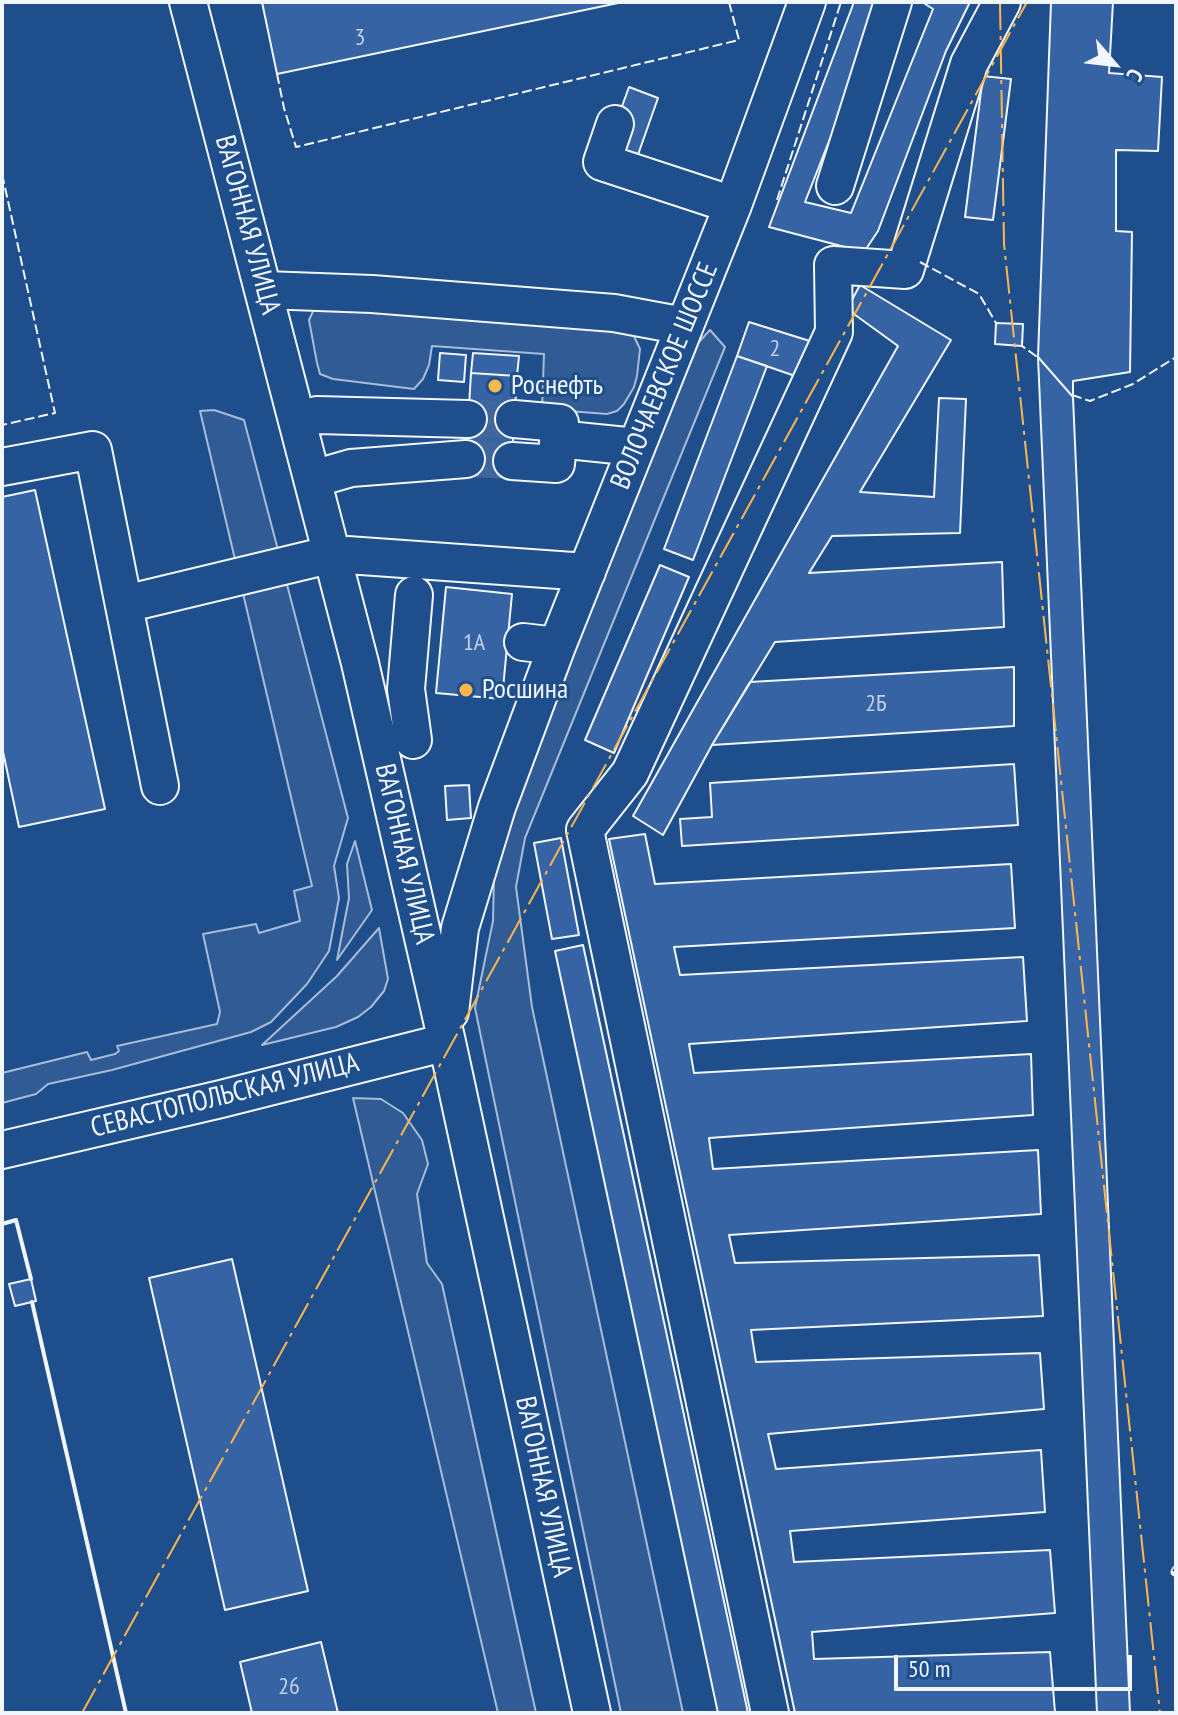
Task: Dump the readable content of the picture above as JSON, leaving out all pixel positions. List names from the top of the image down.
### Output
{
  "streets": {
    "street": ["ВАГОННАЯ УЛИЦА", "ВОЛОЧАЕВСКОЕ ШОССЕ", "СЕВАСТОПОЛЬСКАЯ УЛИЦА"]
  },
  "crossings": [
    ["ВАГОННАЯ УЛИЦА", "ВОЛОЧАЕВСКОЕ ШОССЕ"],
    ["ВАГОННАЯ УЛИЦА", "СЕВАСТОПОЛЬСКАЯ УЛИЦА"],
    ["ВОЛОЧАЕВСКОЕ ШОССЕ", "СЕВАСТОПОЛЬСКАЯ УЛИЦА"]
  ],
  "places": ["Роснефть", "Росшина"],
  "house_numbers": [
    "3",
    "2",
    "1А",
    "2Б",
    "26"
  ],
  "scale_bar": "50 m",
  "north": "bottom right"
}
